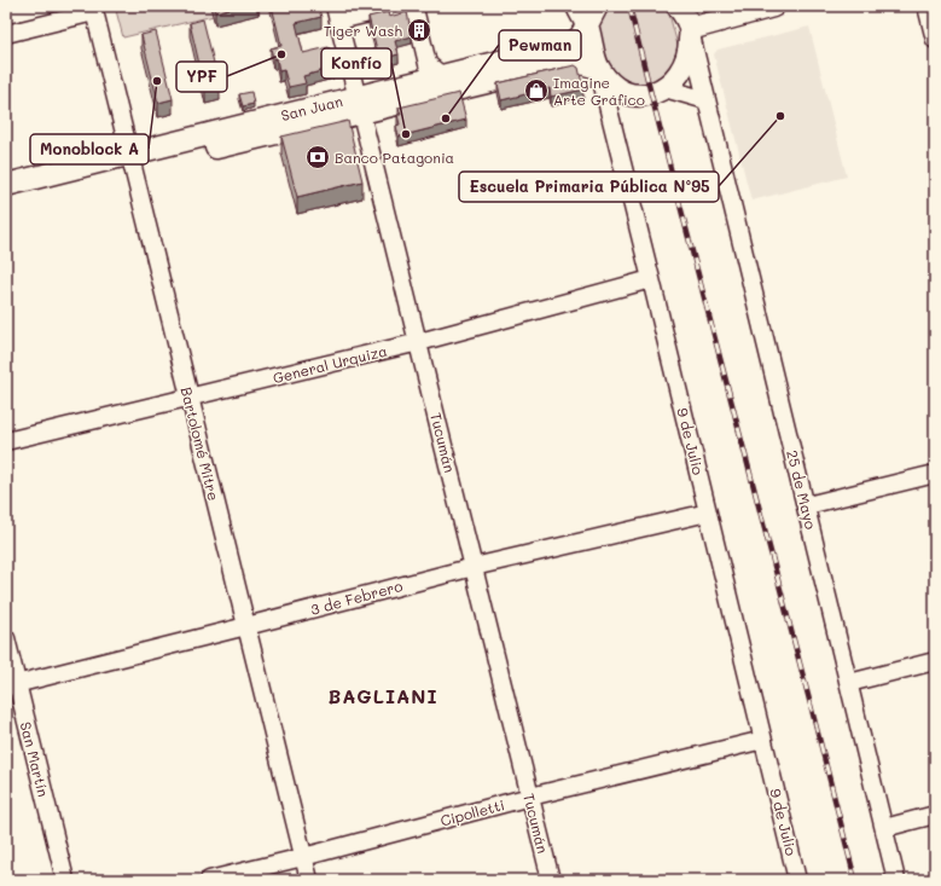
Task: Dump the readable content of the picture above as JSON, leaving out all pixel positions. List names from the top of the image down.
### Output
{
  "streets": {
    "main road": ["San Juan", "9 de Julio", "25 de Mayo"],
    "street": [
      "General Urquiza",
      "Tucumán",
      "Bartolomé Mitre",
      "3 de Febrero",
      "San Martín",
      "Cipolletti"
    ]
  },
  "crossings": [
    ["San Juan", "9 de Julio"],
    ["San Juan", "Tucumán"],
    ["San Juan", "Bartolomé Mitre"],
    ["General Urquiza", "9 de Julio"],
    ["General Urquiza", "Tucumán"],
    ["General Urquiza", "Bartolomé Mitre"],
    ["9 de Julio", "3 de Febrero"],
    ["9 de Julio", "Cipolletti"],
    ["Tucumán", "3 de Febrero"],
    ["Tucumán", "Cipolletti"],
    ["Bartolomé Mitre", "3 de Febrero"],
    ["Bartolomé Mitre", "Cipolletti"],
    ["3 de Febrero", "San Martín"]
  ],
  "districts": ["BAGLIANI"],
  "places": {
    "building": ["Tiger Wash"],
    "other": [
      "YPF",
      "Monoblock A",
      "Escuela Primaria Pública Nº95",
      "Pewman",
      "Konfío"
    ],
    "shop": ["Imagine Arte Gráfico"],
    "bank": ["Banco Patagonia"]
  }
}
